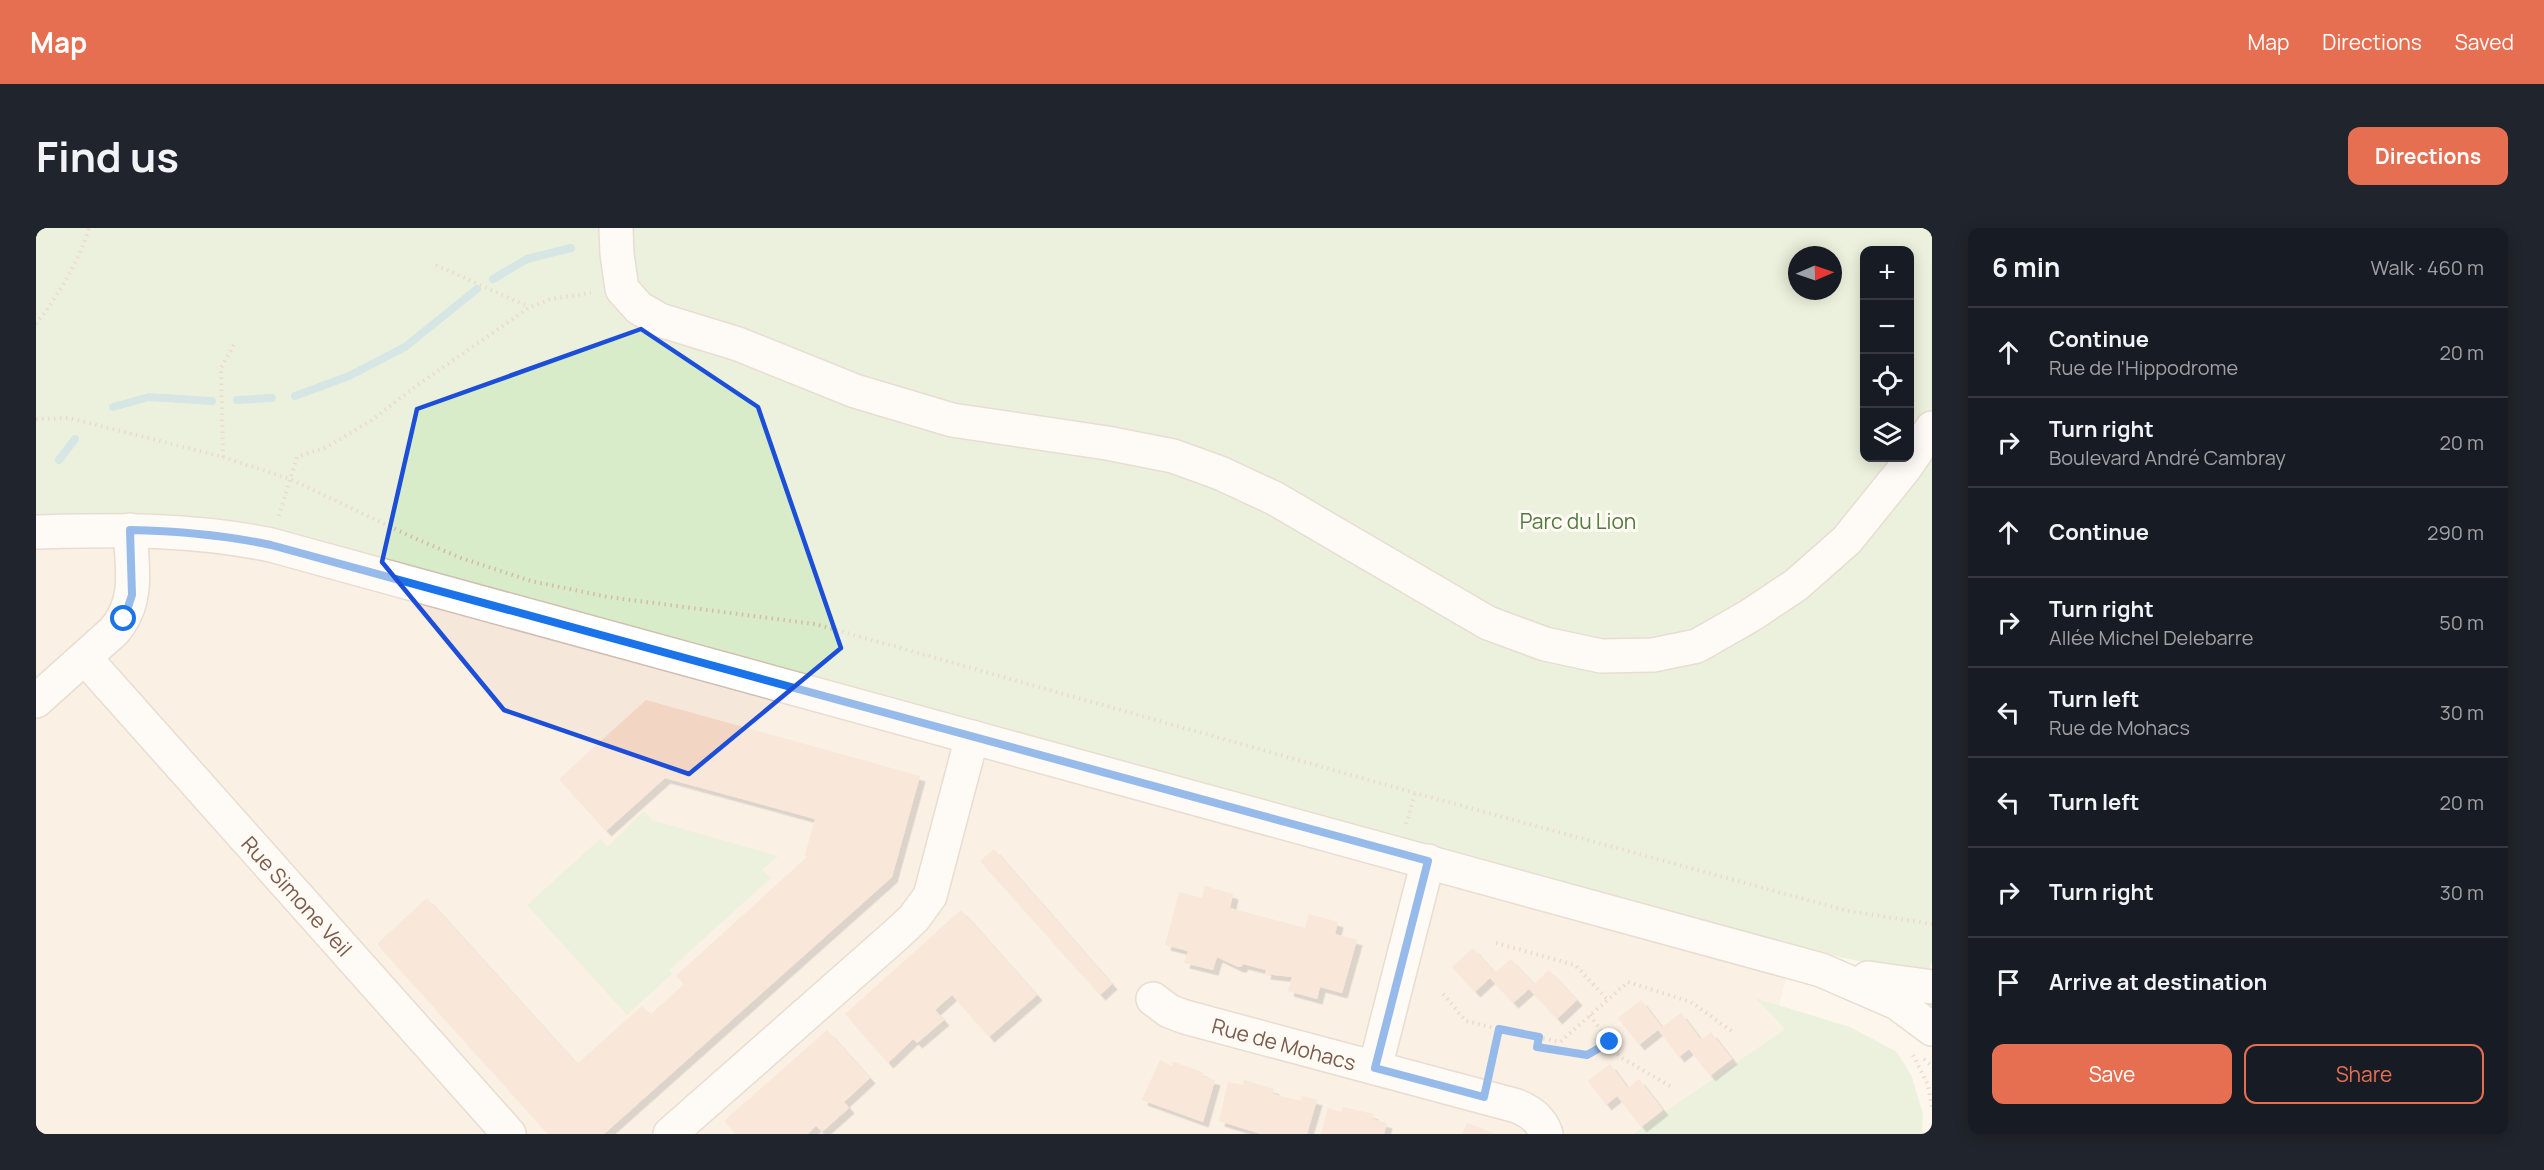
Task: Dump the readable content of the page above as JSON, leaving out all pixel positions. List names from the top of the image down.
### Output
{
  "streets": {
    "street": ["Rue Simone Veil", "Rue de Mohacs"]
  },
  "parks": ["Parc du Lion"],
  "north": "right",
  "page": {
    "header": "Map",
    "nav": ["Map", "Directions", "Saved"],
    "title": "Find us",
    "buttons": [
      "Directions",
      ["Save", "Share"]
    ],
    "heading": ["6 min", "Walk · 460 m"],
    "map_buttons": ["+", "−"],
    "list": [
      ["Continue", "Rue de l'Hippodrome", "20 m"],
      ["Turn right", "Boulevard André Cambray", "20 m"],
      ["Continue", "290 m"],
      ["Turn right", "Allée Michel Delebarre", "50 m"],
      ["Turn left", "Rue de Mohacs", "30 m"],
      ["Turn left", "20 m"],
      ["Turn right", "30 m"],
      "Arrive at destination"
    ]
  }
}
